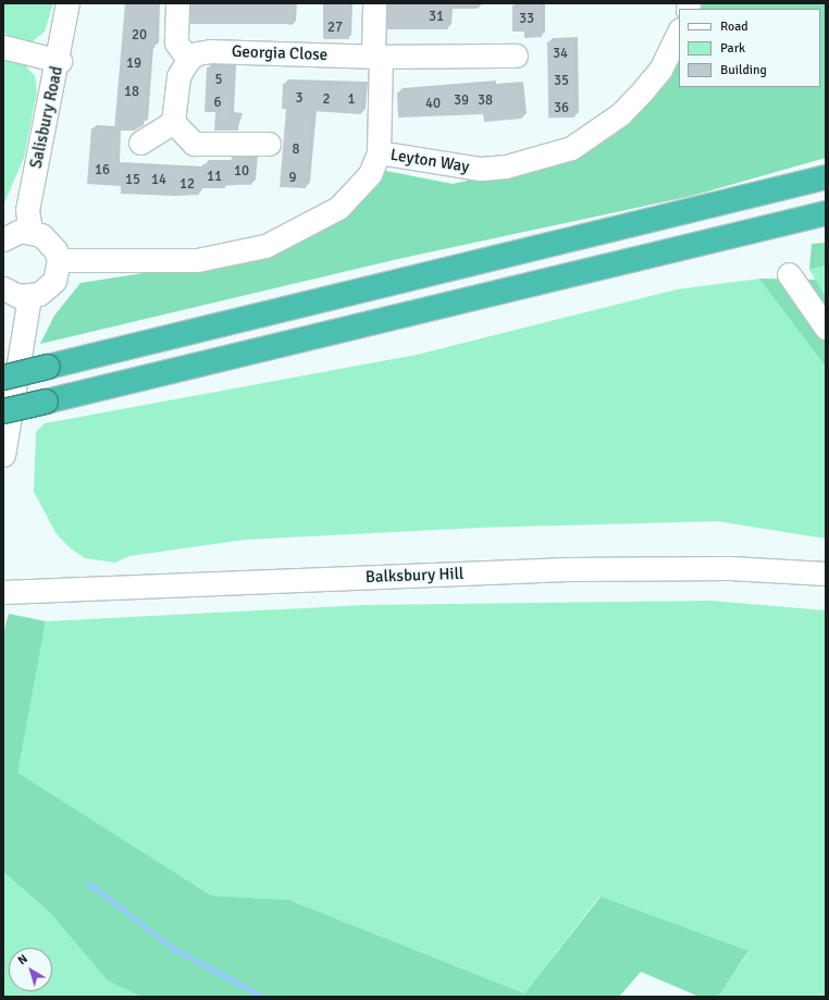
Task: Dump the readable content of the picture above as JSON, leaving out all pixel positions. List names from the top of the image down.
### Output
{
  "streets": {
    "street": [
      "Georgia Close",
      "Salisbury Road",
      "Leyton Way",
      "Balksbury Hill"
    ]
  },
  "house_numbers": [
    "31",
    "33",
    "27",
    "20",
    "34",
    "19",
    "5",
    "35",
    "18",
    "3",
    "2",
    "1",
    "39",
    "38",
    "6",
    "40",
    "36",
    "8",
    "16",
    "10",
    "11",
    "9",
    "15",
    "14",
    "12"
  ],
  "legend": ["Road", "Park", "Building"],
  "north": "top left"
}
